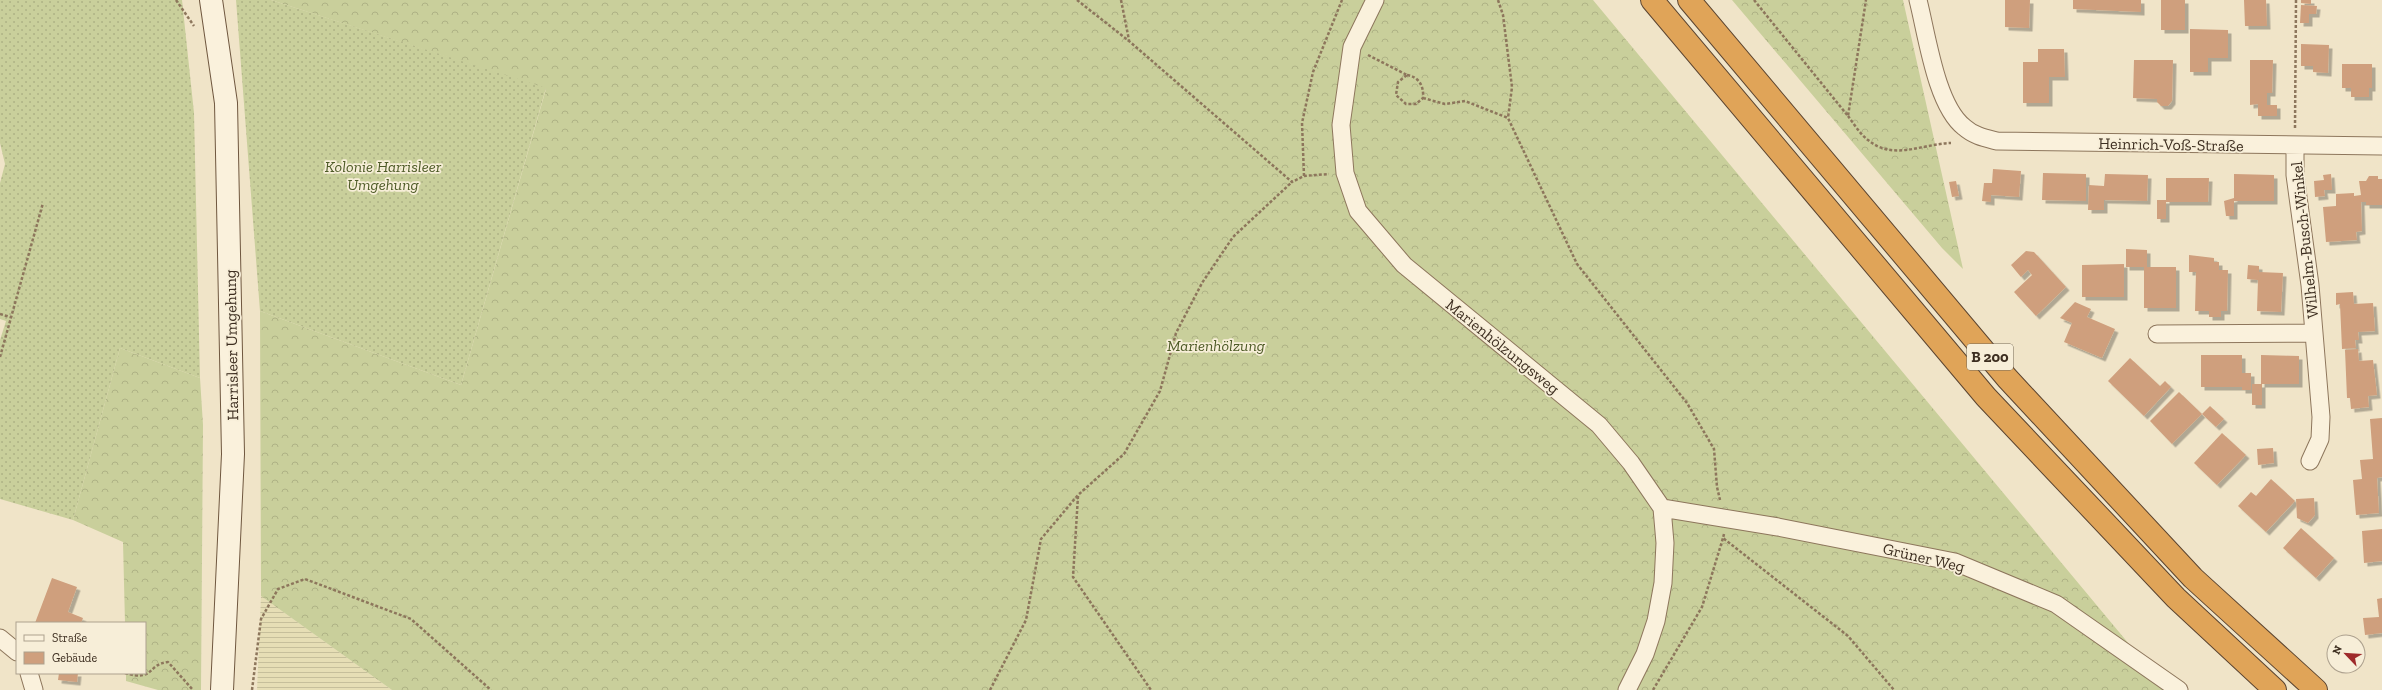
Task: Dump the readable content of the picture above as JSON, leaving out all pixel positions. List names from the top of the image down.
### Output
{
  "streets": {
    "highway": ["B 200"],
    "main road": ["Harrisleer Umgehung"],
    "street": [
      "Heinrich-Voß-Straße",
      "Wilhelm-Busch-Winkel",
      "Marienhölzungsweg",
      "Grüner Weg"
    ]
  },
  "crossings": [
    ["Heinrich-Voß-Straße", "Wilhelm-Busch-Winkel"],
    ["Marienhölzungsweg", "Grüner Weg"]
  ],
  "parks": ["Kolonie Harrisleer Umgehung", "Marienhölzung"],
  "legend": ["Straße", "Gebäude"],
  "north": "top left"
}
